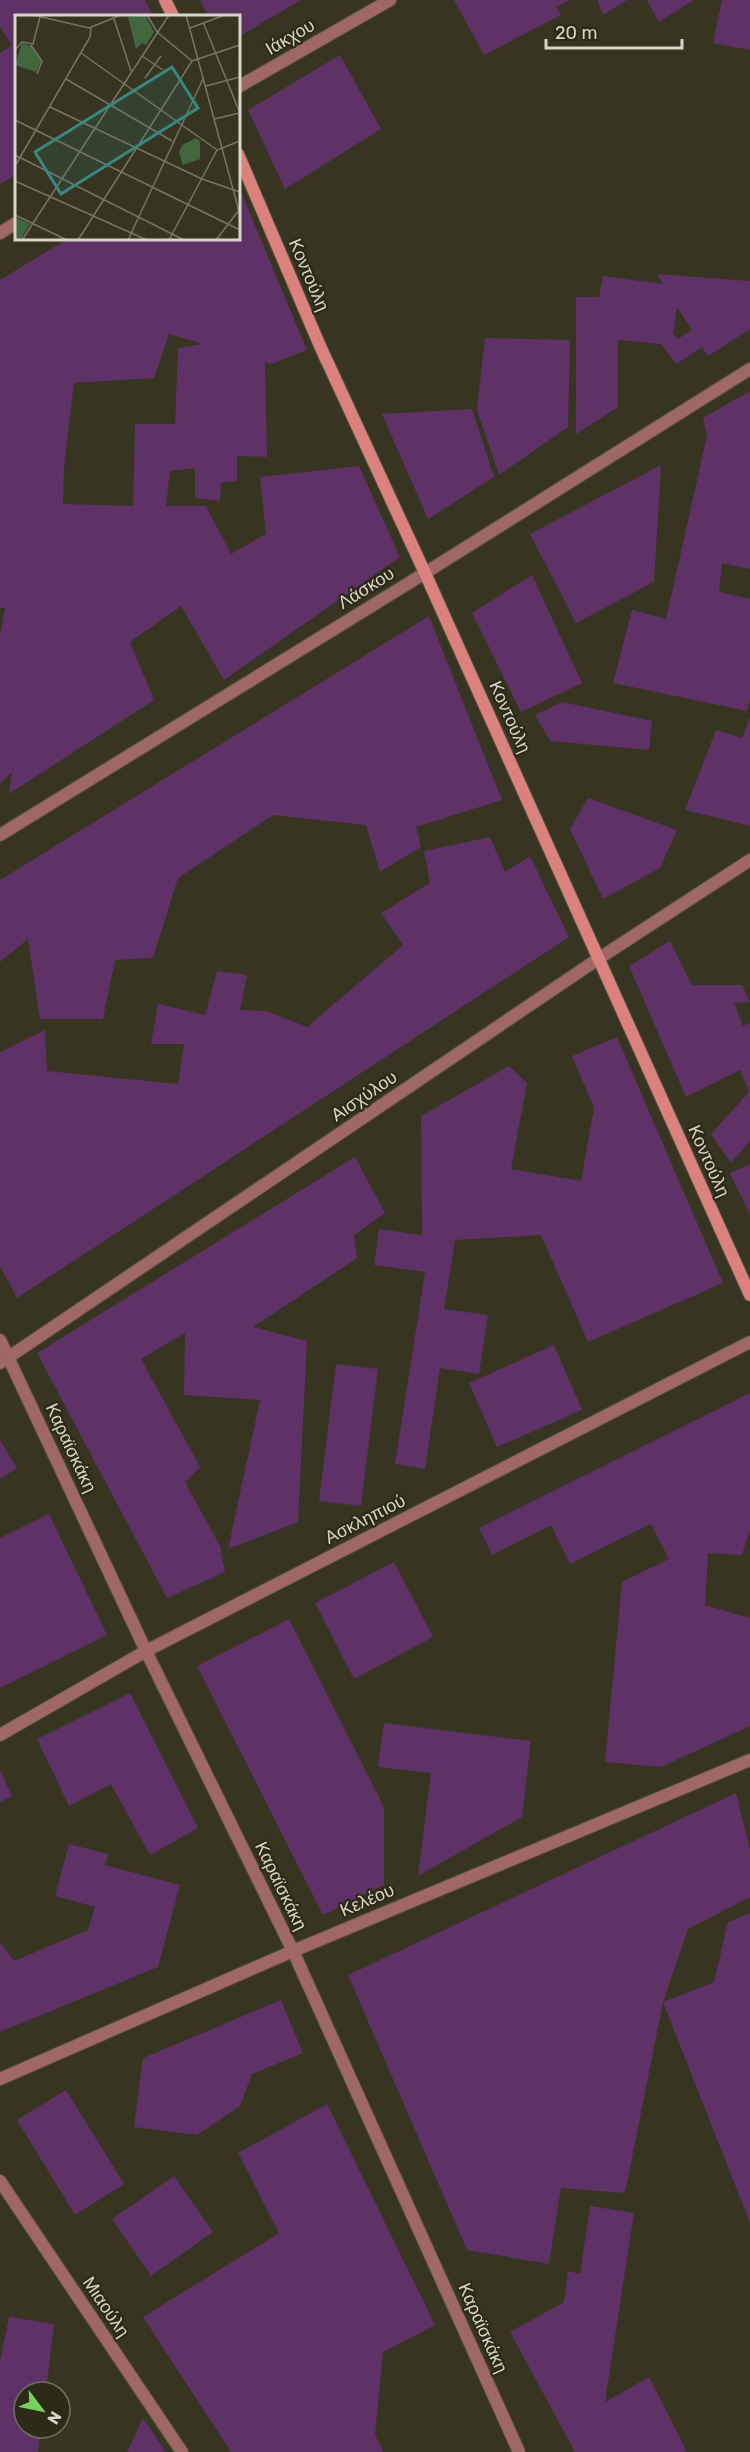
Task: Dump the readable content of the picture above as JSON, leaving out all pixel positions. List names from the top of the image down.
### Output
{
  "streets": {
    "main road": ["Κοντούλη"],
    "street": [
      "Ιάκχου",
      "Λάσκου",
      "Αισχύλου",
      "Καραϊσκάκη",
      "Ασκληπιού",
      "Κελέου",
      "Μιαούλη"
    ]
  },
  "crossings": [
    ["Κοντούλη", "Λάσκου"],
    ["Κοντούλη", "Αισχύλου"],
    ["Αισχύλου", "Καραϊσκάκη"],
    ["Καραϊσκάκη", "Ασκληπιού"],
    ["Καραϊσκάκη", "Κελέου"]
  ],
  "scale_bar": "20 m",
  "north": "bottom right"
}
